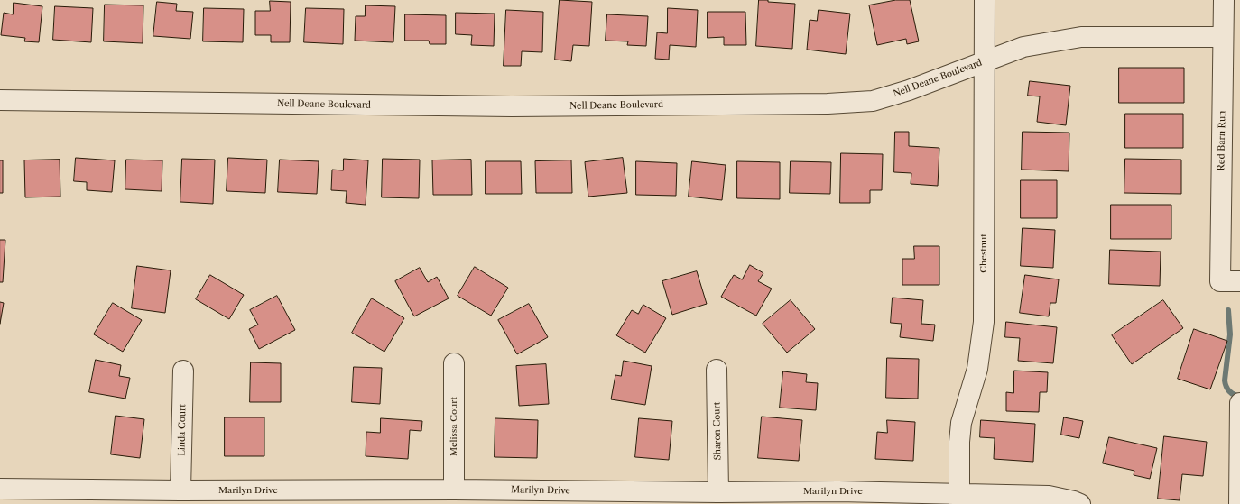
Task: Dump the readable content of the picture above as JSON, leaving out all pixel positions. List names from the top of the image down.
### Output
{
  "streets": {
    "street": [
      "Nell Deane Boulevard",
      "Red Barn Run",
      "Chestnut",
      "Melissa Court",
      "Linda Court",
      "Sharon Court",
      "Marilyn Drive"
    ]
  },
  "crossings": [
    ["Nell Deane Boulevard", "Red Barn Run"],
    ["Nell Deane Boulevard", "Chestnut"],
    ["Chestnut", "Marilyn Drive"],
    ["Melissa Court", "Marilyn Drive"],
    ["Linda Court", "Marilyn Drive"],
    ["Sharon Court", "Marilyn Drive"]
  ]
}
